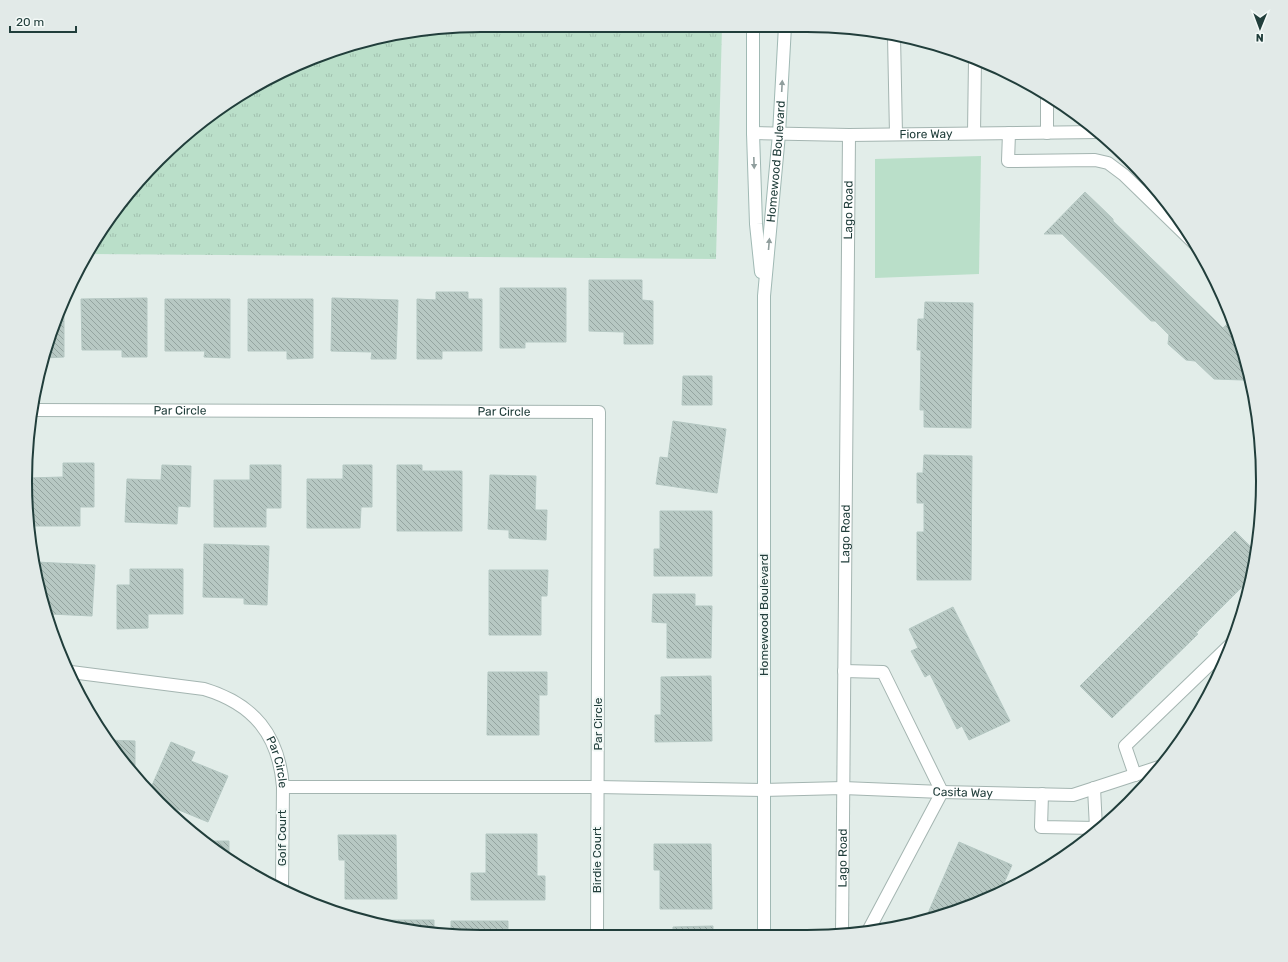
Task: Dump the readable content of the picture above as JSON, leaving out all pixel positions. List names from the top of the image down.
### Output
{
  "streets": {
    "street": [
      "Fiore Way",
      "Homewood Boulevard",
      "Lago Road",
      "Par Circle",
      "Casita Way",
      "Golf Court",
      "Birdie Court"
    ]
  },
  "crossings": [
    ["Fiore Way", "Homewood Boulevard"],
    ["Fiore Way", "Lago Road"],
    ["Homewood Boulevard", "Par Circle"],
    ["Homewood Boulevard", "Casita Way"],
    ["Lago Road", "Casita Way"],
    ["Par Circle", "Casita Way"],
    ["Par Circle", "Golf Court"],
    ["Par Circle", "Birdie Court"]
  ],
  "scale_bar": "20 m",
  "north": "bottom"
}
